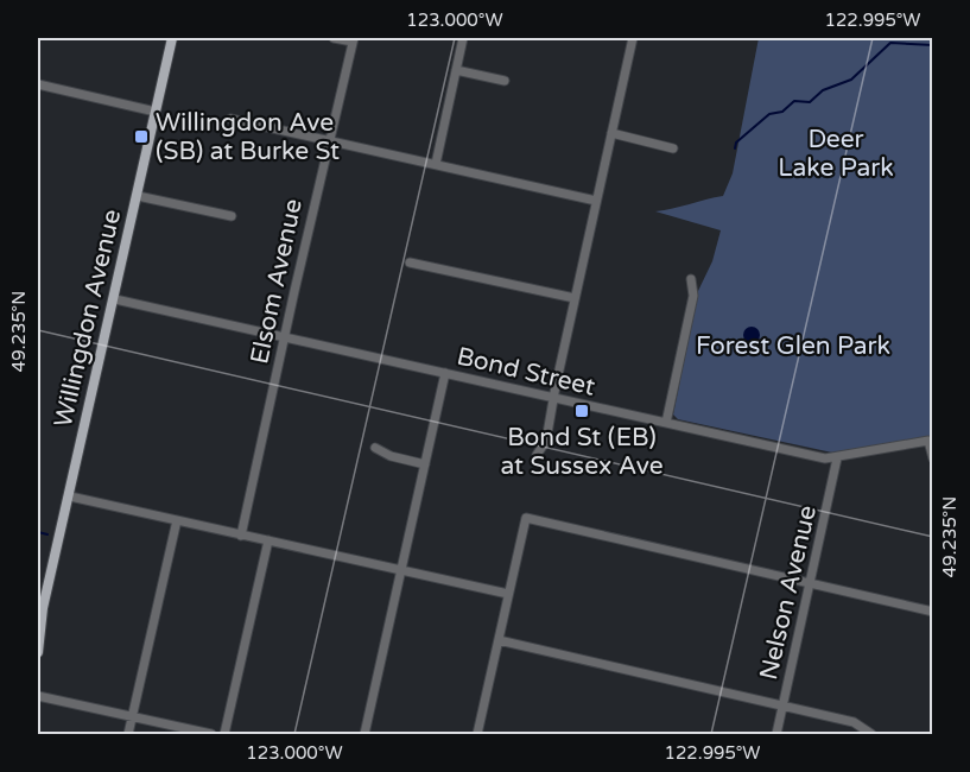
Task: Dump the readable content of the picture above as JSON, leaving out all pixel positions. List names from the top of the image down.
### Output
{
  "streets": {
    "main road": ["Willingdon Avenue"],
    "street": ["Elsom Avenue", "Bond Street", "Nelson Avenue"]
  },
  "crossings": [
    ["Elsom Avenue", "Bond Street"],
    ["Willingdon Avenue", "Bond Street"],
    ["Bond Street", "Nelson Avenue"]
  ],
  "parks": ["Deer Lake Park", "Forest Glen Park"],
  "places": {
    "transit": ["Willingdon Ave (SB) at Burke St", "Bond St (EB) at Sussex Ave"]
  },
  "coordinates": ["123.000°W", "122.995°W", "49.235°N"]
}
